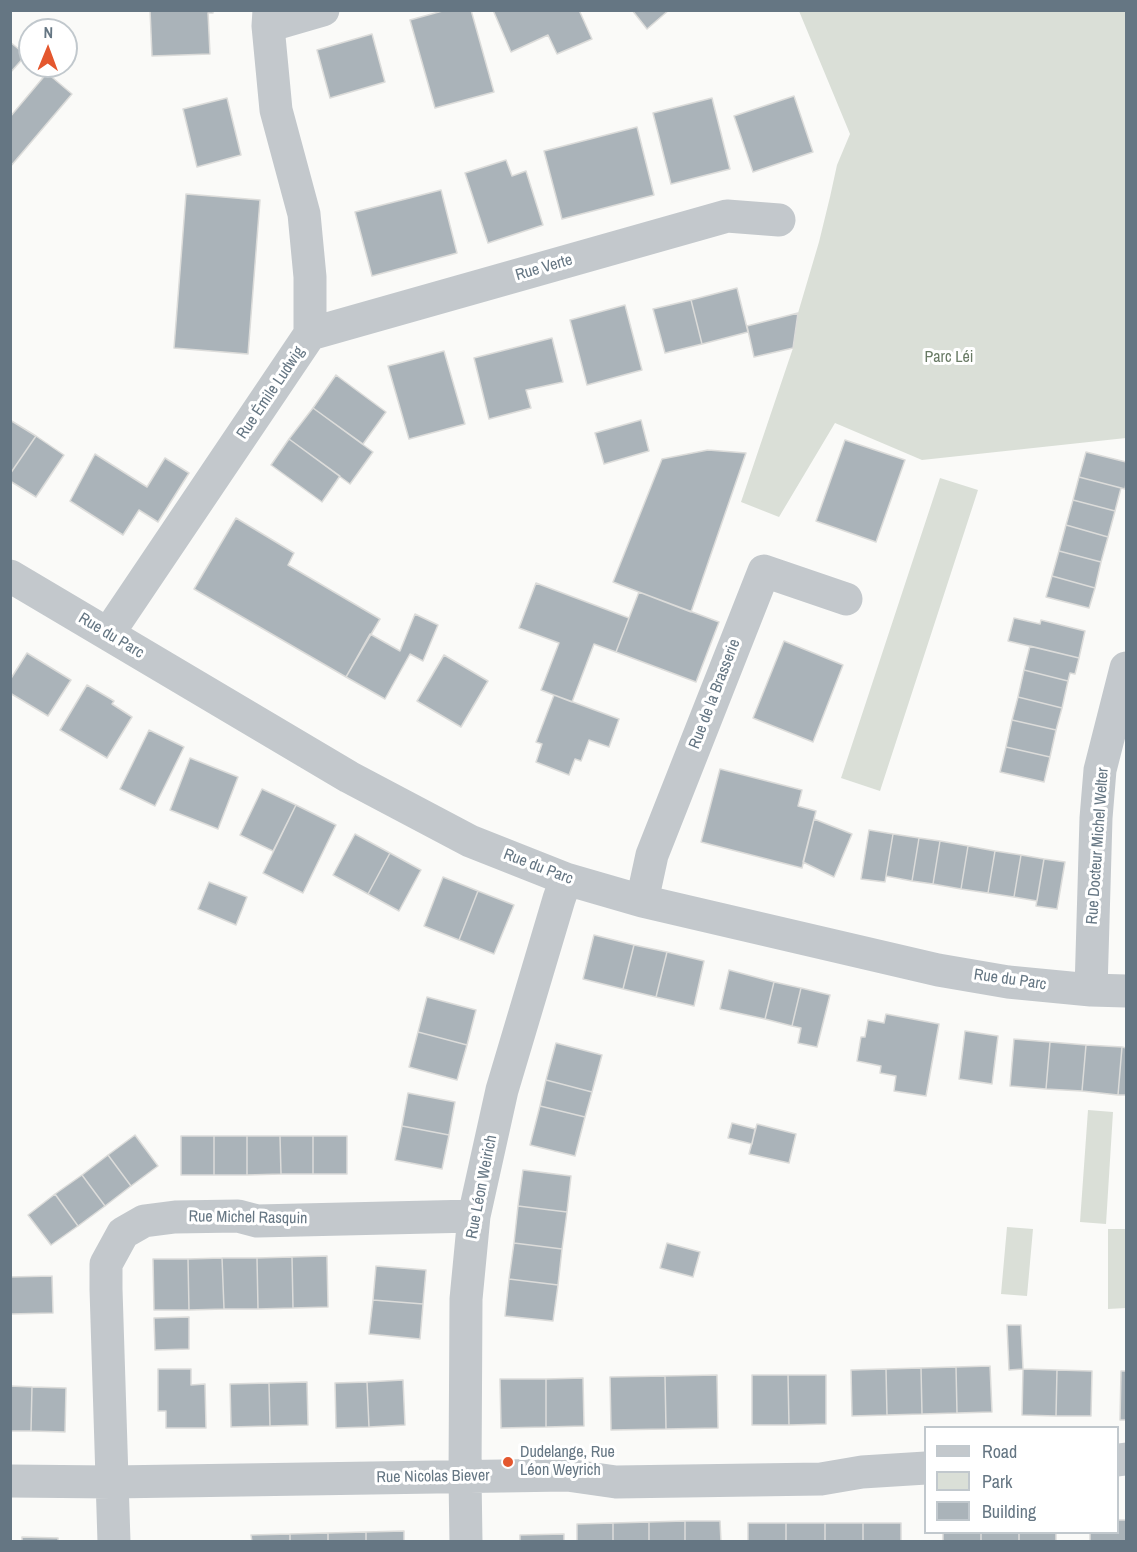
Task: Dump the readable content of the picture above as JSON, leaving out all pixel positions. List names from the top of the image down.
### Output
{
  "streets": {
    "street": [
      "Rue Verte",
      "Rue Émile Ludwig",
      "Rue du Parc",
      "Rue de la Brasserie",
      "Rue Docteur Michel Welter",
      "Rue Léon Weirich",
      "Rue Michel Rasquin",
      "Rue Nicolas Biever"
    ]
  },
  "crossings": [
    ["Rue Verte", "Rue Émile Ludwig"],
    ["Rue Émile Ludwig", "Rue du Parc"],
    ["Rue du Parc", "Rue de la Brasserie"],
    ["Rue du Parc", "Rue Docteur Michel Welter"],
    ["Rue du Parc", "Rue Léon Weirich"],
    ["Rue Léon Weirich", "Rue Michel Rasquin"],
    ["Rue Léon Weirich", "Rue Nicolas Biever"],
    ["Rue Michel Rasquin", "Rue Nicolas Biever"]
  ],
  "parks": ["Parc Léi"],
  "places": ["Dudelange, Rue Léon Weyrich"],
  "legend": ["Road", "Park", "Building"],
  "north": "top"
}
